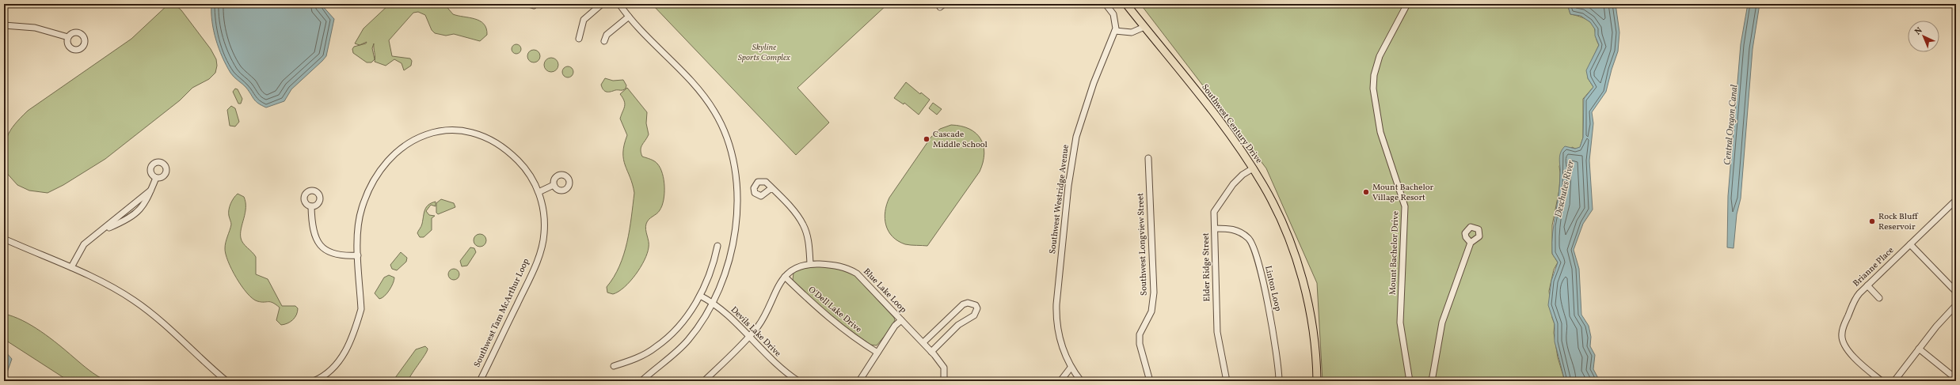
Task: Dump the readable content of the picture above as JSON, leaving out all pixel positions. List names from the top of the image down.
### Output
{
  "streets": {
    "main road": ["Southwest Century Drive"],
    "street": [
      "Southwest Westridge Avenue",
      "Southwest Longview Street",
      "Mount Bachelor Drive",
      "Elder Ridge Street",
      "Brianne Place",
      "Linton Loop",
      "Blue Lake Loop",
      "O'Dell Lake Drive",
      "Southwest Tam McArthur Loop",
      "Devils Lake Drive"
    ]
  },
  "crossings": [
    ["Southwest Century Drive", "Elder Ridge Street"],
    ["Elder Ridge Street", "Linton Loop"],
    ["Blue Lake Loop", "O'Dell Lake Drive"],
    ["Blue Lake Loop", "Devils Lake Drive"]
  ],
  "water": ["Central Oregon Canal", "Deschutes River"],
  "parks": ["Skyline Sports Complex"],
  "places": ["Cascade Middle School", "Mount Bachelor Village Resort", "Rock Bluff Reservoir"],
  "north": "top left"
}
